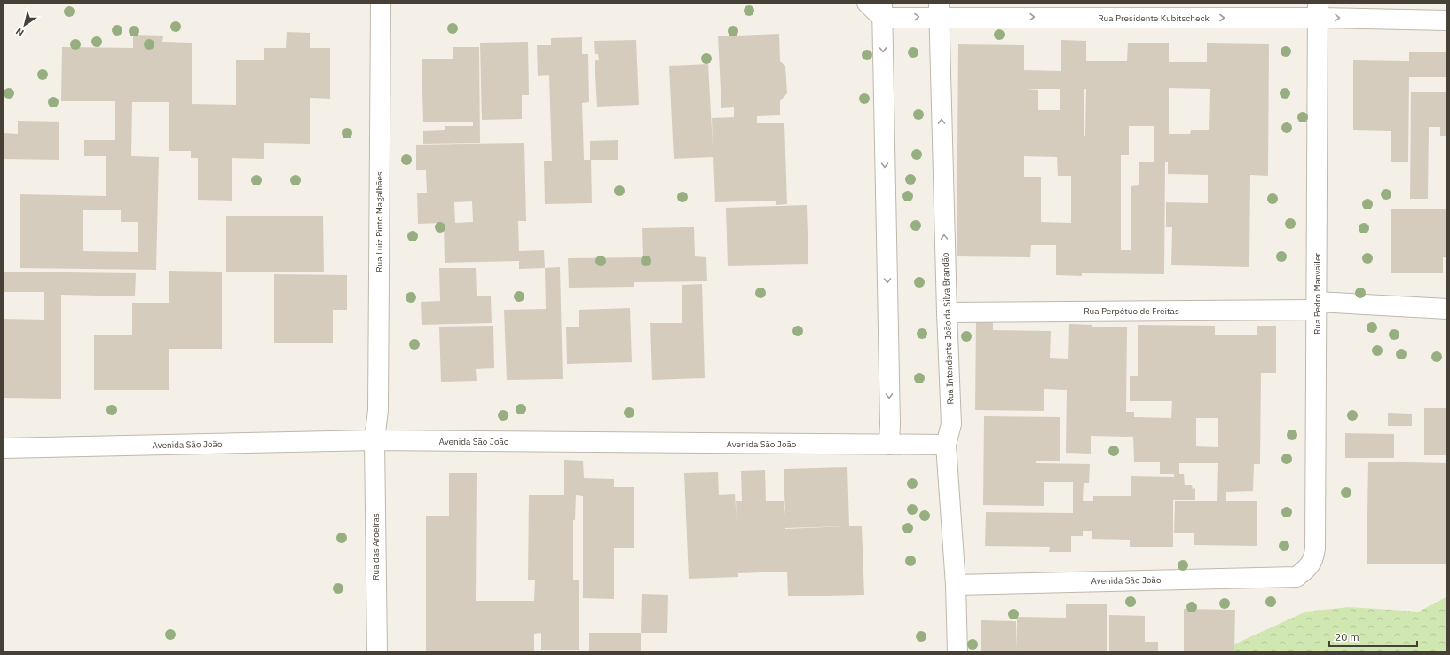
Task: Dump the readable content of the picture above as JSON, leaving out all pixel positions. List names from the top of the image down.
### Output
{
  "streets": {
    "street": [
      "Rua Presidente Kubitscheck",
      "Rua Luiz Pinto Magalhães",
      "Rua Pedro Manvailer",
      "Rua Perpétuo de Freitas",
      "Rua Intendente João da Silva Brandão",
      "Avenida São João",
      "Rua das Aroeiras"
    ]
  },
  "crossings": [
    ["Rua Presidente Kubitscheck", "Rua Pedro Manvailer"],
    ["Rua Presidente Kubitscheck", "Rua Intendente João da Silva Brandão"],
    ["Rua Luiz Pinto Magalhães", "Avenida São João"],
    ["Rua Luiz Pinto Magalhães", "Rua das Aroeiras"],
    ["Rua Pedro Manvailer", "Rua Perpétuo de Freitas"],
    ["Rua Pedro Manvailer", "Avenida São João"],
    ["Rua Perpétuo de Freitas", "Rua Intendente João da Silva Brandão"],
    ["Rua Intendente João da Silva Brandão", "Avenida São João"],
    ["Avenida São João", "Rua das Aroeiras"]
  ],
  "one_way": ["Rua Presidente Kubitscheck"],
  "scale_bar": "20 m",
  "north": "bottom left"
}
